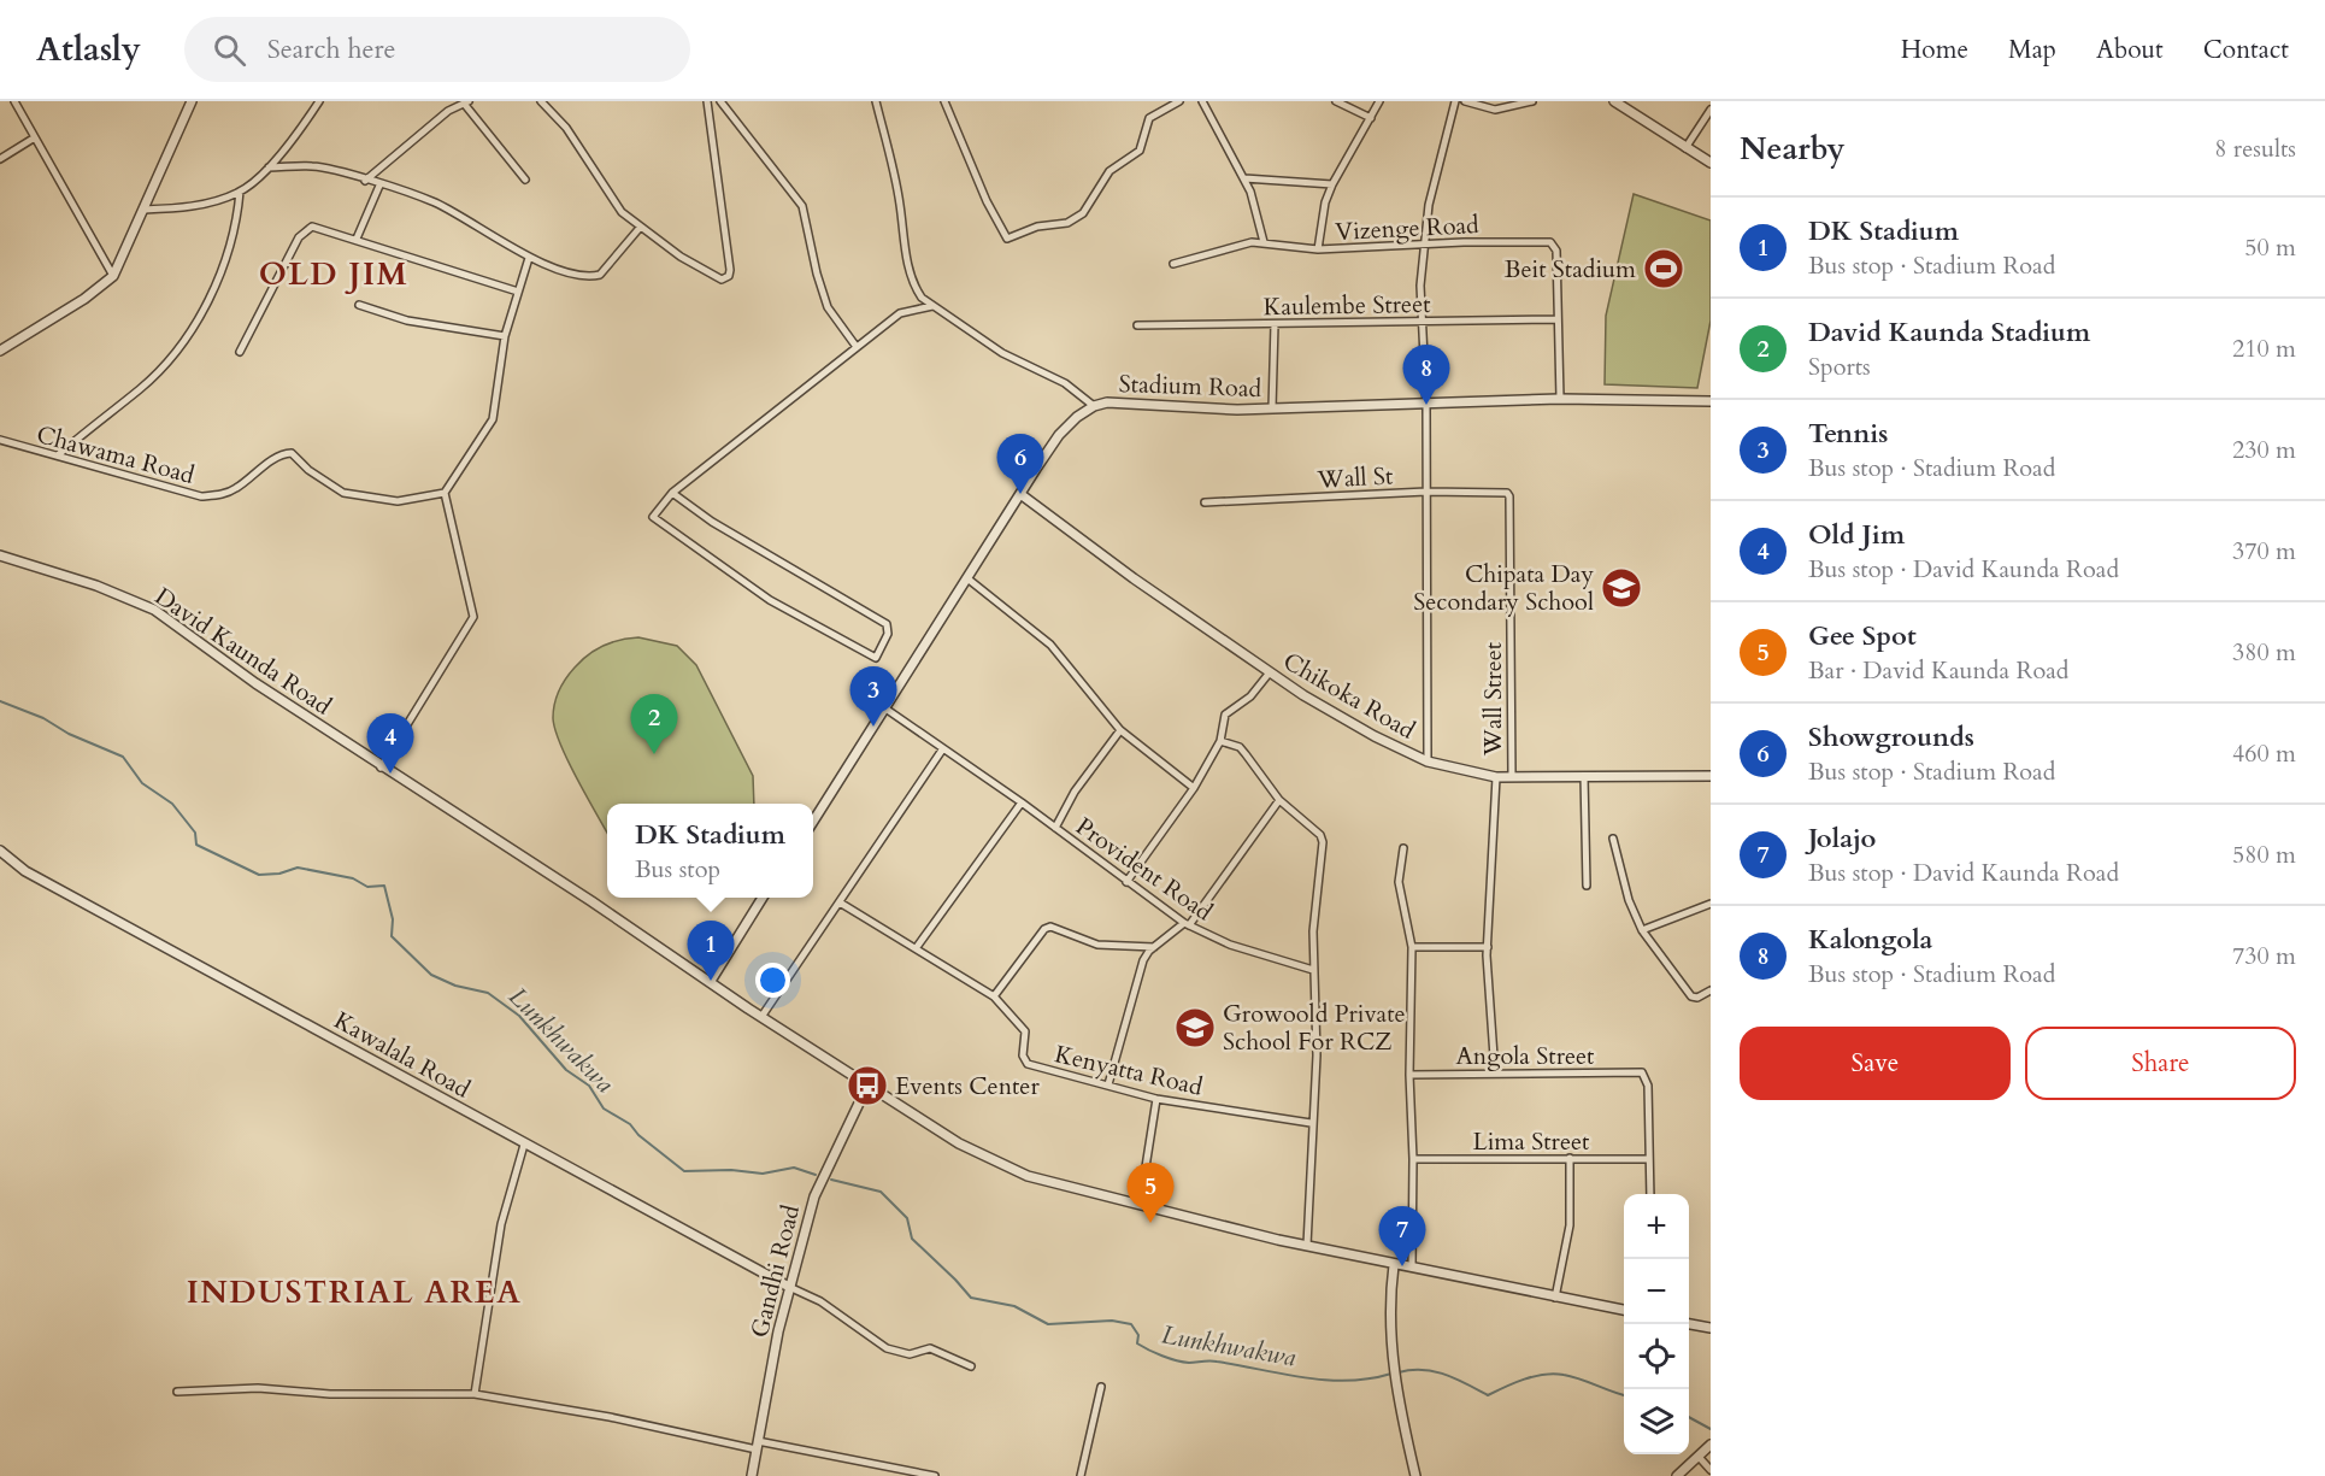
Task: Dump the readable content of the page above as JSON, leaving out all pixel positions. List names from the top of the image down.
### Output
{
  "streets": {
    "street": [
      "Vizenge Road",
      "Kaulembe Street",
      "Stadium Road",
      "Chawama Road",
      "Wall St",
      "David Kaunda Road",
      "Chikoka Road",
      "Wall Street",
      "Provident Road",
      "Kawalala Road",
      "Angola Street",
      "Kenyatta Road",
      "Lima Street",
      "Gandhi Road"
    ]
  },
  "crossings": [
    ["Vizenge Road", "Kaulembe Street"],
    ["Vizenge Road", "Stadium Road"],
    ["Stadium Road", "Chikoka Road"],
    ["Stadium Road", "Provident Road"],
    ["Wall St", "Wall Street"],
    ["David Kaunda Road", "Gandhi Road"],
    ["Chikoka Road", "Wall Street"],
    ["Kawalala Road", "Gandhi Road"],
    ["Angola Street", "Lima Street"]
  ],
  "districts": ["OLD JIM", "INDUSTRIAL AREA"],
  "water": ["Lunkhwakwa"],
  "places": {
    "sports": ["Beit Stadium"],
    "school or university": ["Chipata Day Secondary School", "Growoold Private School For RCZ"],
    "bus stop": ["Events Center"]
  },
  "page": {
    "header": "Atlasly",
    "search": "Search here",
    "nav": [
      "Home",
      "Map",
      "About",
      "Contact"
    ],
    "heading": ["Nearby", "8 results"],
    "list": [
      {
        "mark": "1",
        "name": "DK Stadium",
        "note": "Bus stop · Stadium Road",
        "value": "50 m"
      },
      {
        "mark": "2",
        "name": "David Kaunda Stadium",
        "note": "Sports",
        "value": "210 m"
      },
      {
        "mark": "3",
        "name": "Tennis",
        "note": "Bus stop · Stadium Road",
        "value": "230 m"
      },
      {
        "mark": "4",
        "name": "Old Jim",
        "note": "Bus stop · David Kaunda Road",
        "value": "370 m"
      },
      {
        "mark": "5",
        "name": "Gee Spot",
        "note": "Bar · David Kaunda Road",
        "value": "380 m"
      },
      {
        "mark": "6",
        "name": "Showgrounds",
        "note": "Bus stop · Stadium Road",
        "value": "460 m"
      },
      {
        "mark": "7",
        "name": "Jolajo",
        "note": "Bus stop · David Kaunda Road",
        "value": "580 m"
      },
      {
        "mark": "8",
        "name": "Kalongola",
        "note": "Bus stop · Stadium Road",
        "value": "730 m"
      }
    ],
    "pins": [
      "8",
      "6",
      "3",
      "2",
      "4",
      "1",
      "5",
      "7"
    ],
    "popup": ["DK Stadium", "Bus stop"],
    "buttons": ["Save", "Share"],
    "map_buttons": ["+", "−"]
  }
}
